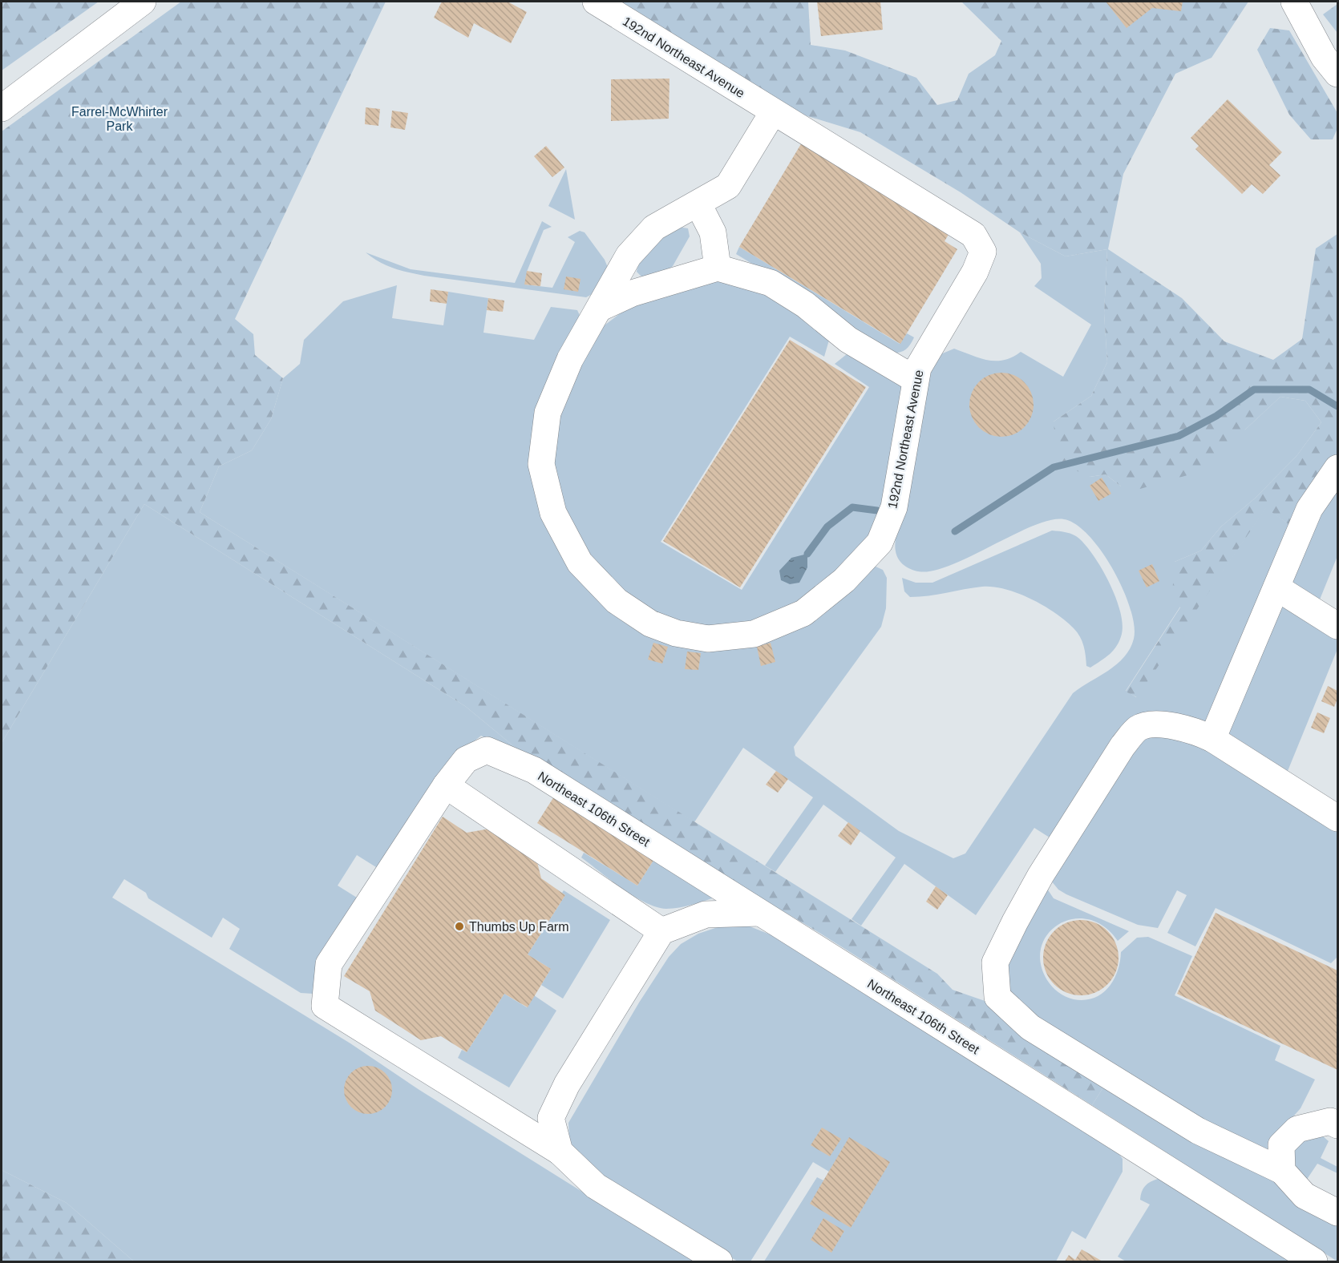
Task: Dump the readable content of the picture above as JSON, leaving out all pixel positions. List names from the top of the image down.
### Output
{
  "streets": {
    "street": ["192nd Northeast Avenue", "Northeast 106th Street"]
  },
  "parks": ["Farrel-McWhirter Park"],
  "places": ["Thumbs Up Farm"]
}
